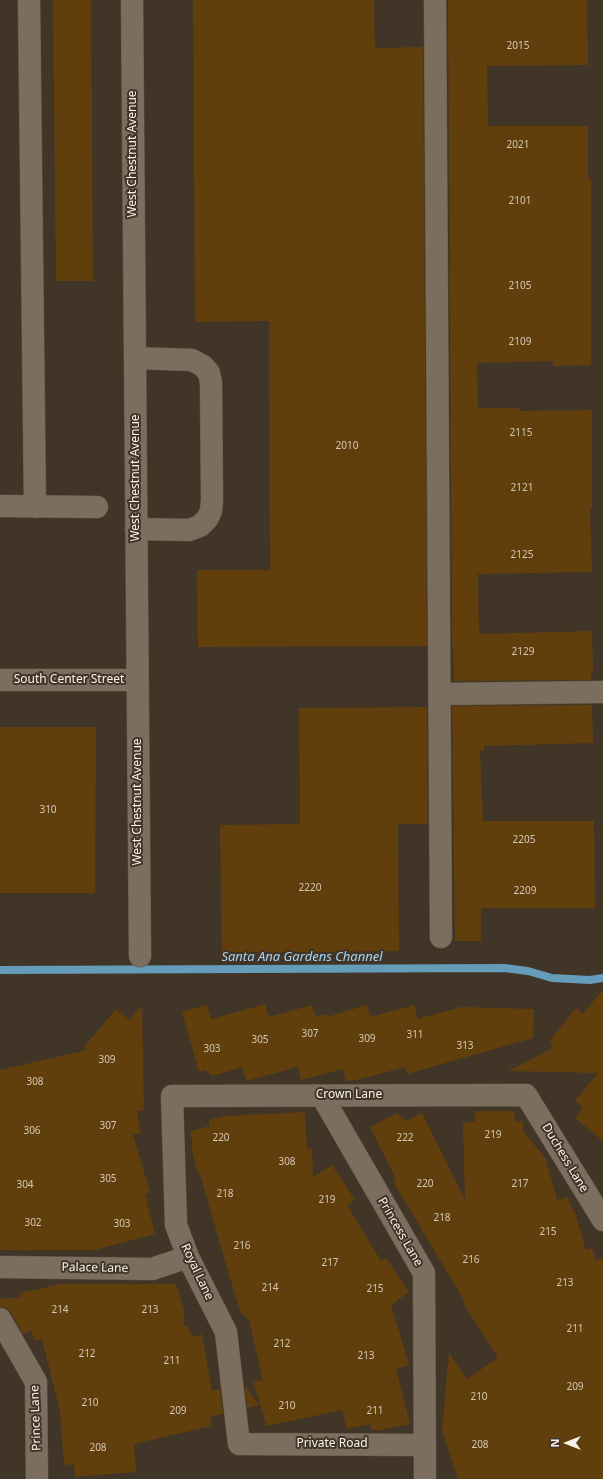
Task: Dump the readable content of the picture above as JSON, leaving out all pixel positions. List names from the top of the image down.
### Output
{
  "streets": {
    "street": [
      "West Chestnut Avenue",
      "South Center Street",
      "Crown Lane",
      "Duchess Lane",
      "Princess Lane",
      "Palace Lane",
      "Royal Lane",
      "Prince Lane",
      "Private Road"
    ]
  },
  "crossings": [
    ["West Chestnut Avenue", "South Center Street"],
    ["Crown Lane", "Duchess Lane"],
    ["Crown Lane", "Princess Lane"],
    ["Crown Lane", "Royal Lane"],
    ["Princess Lane", "Private Road"],
    ["Palace Lane", "Royal Lane"],
    ["Royal Lane", "Private Road"]
  ],
  "water": ["Santa Ana Gardens Channel"],
  "house_numbers": [
    "2015",
    "2021",
    "2101",
    "2105",
    "2109",
    "2115",
    "2010",
    "2121",
    "2125",
    "2129",
    "310",
    "2205",
    "2220",
    "2209",
    "307",
    "311",
    "309",
    "305",
    "313",
    "303",
    "309",
    "308",
    "307",
    "306",
    "219",
    "220",
    "222",
    "308",
    "305",
    "220",
    "217",
    "304",
    "218",
    "219",
    "218",
    "302",
    "303",
    "215",
    "216",
    "216",
    "217",
    "213",
    "214",
    "215",
    "214",
    "213",
    "211",
    "212",
    "212",
    "213",
    "211",
    "209",
    "210",
    "210",
    "210",
    "209",
    "211",
    "208",
    "208"
  ],
  "north": "left"
}
